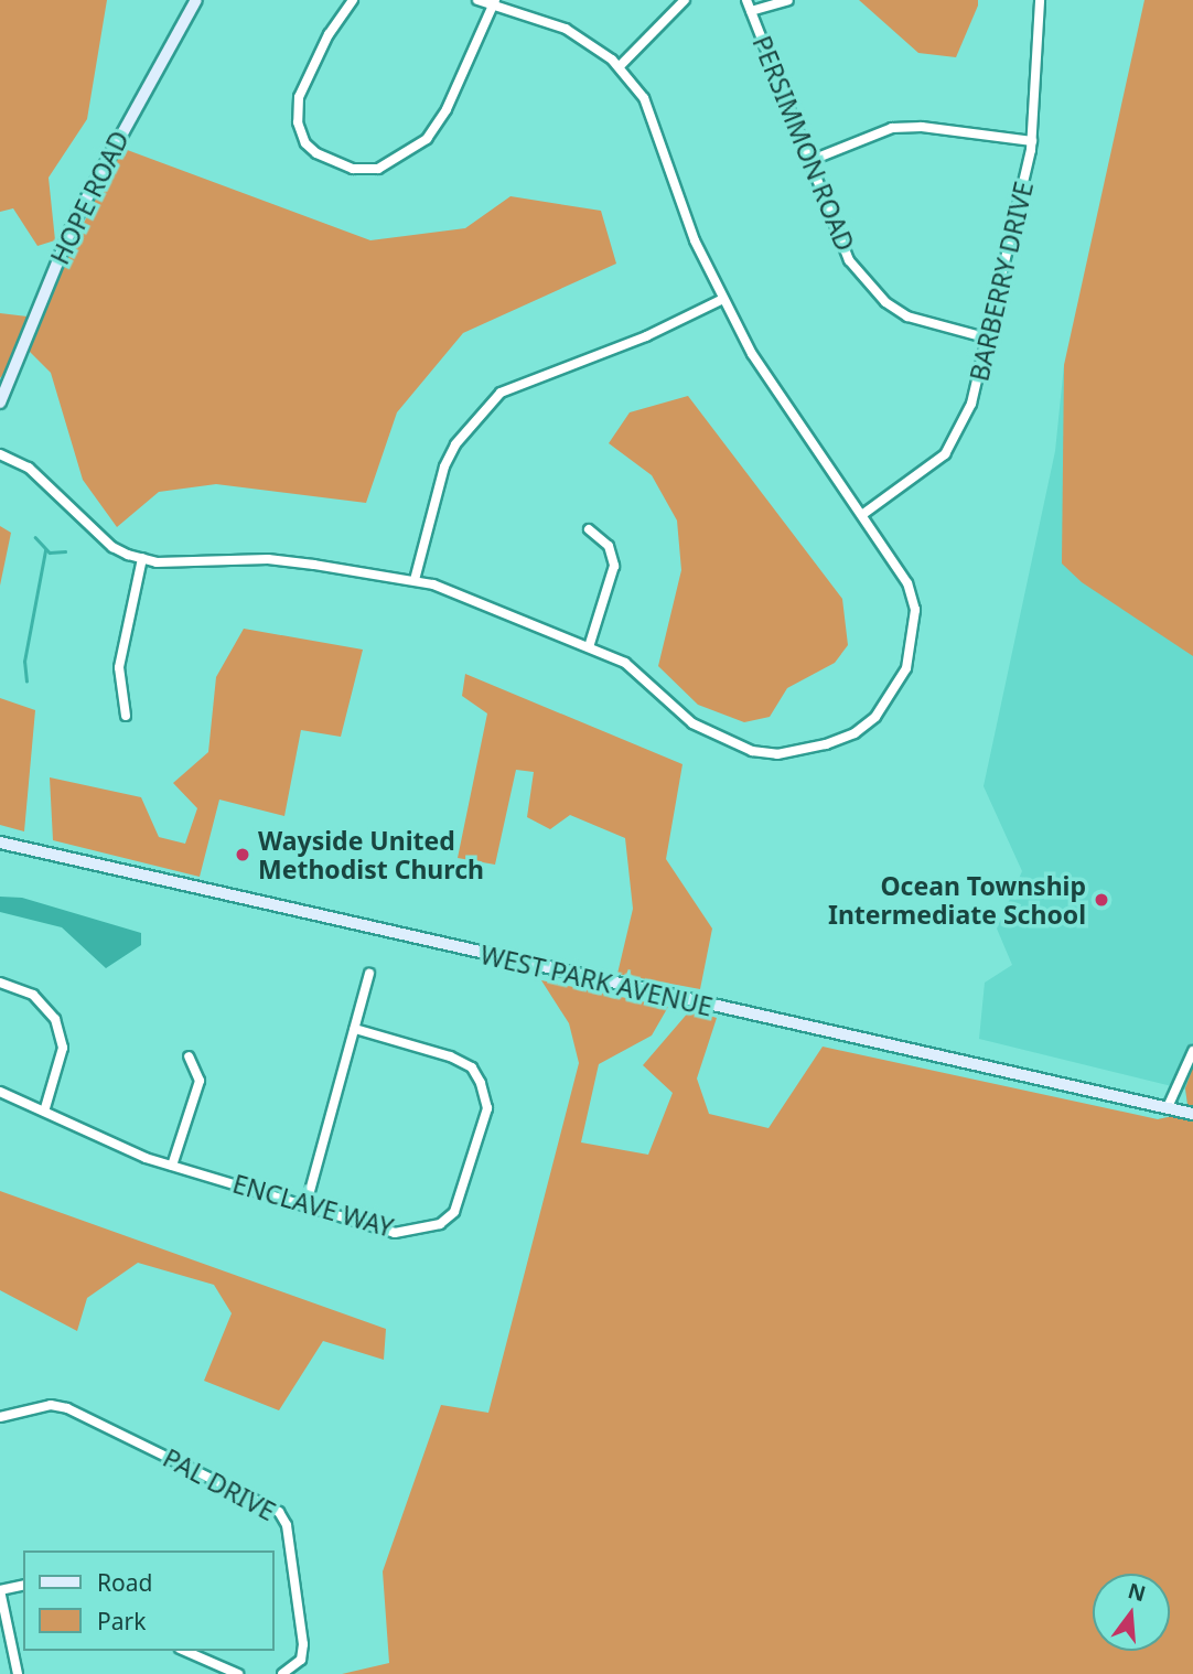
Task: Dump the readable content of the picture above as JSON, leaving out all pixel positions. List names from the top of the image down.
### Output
{
  "streets": {
    "street": [
      "PERSIMMON ROAD",
      "HOPE ROAD",
      "BARBERRY DRIVE",
      "WEST PARK AVENUE",
      "ENCLAVE WAY",
      "PAL DRIVE"
    ]
  },
  "crossings": [
    ["PERSIMMON ROAD", "BARBERRY DRIVE"]
  ],
  "places": ["Wayside United Methodist Church", "Ocean Township Intermediate School"],
  "legend": ["Road", "Park"],
  "north": "top"
}
